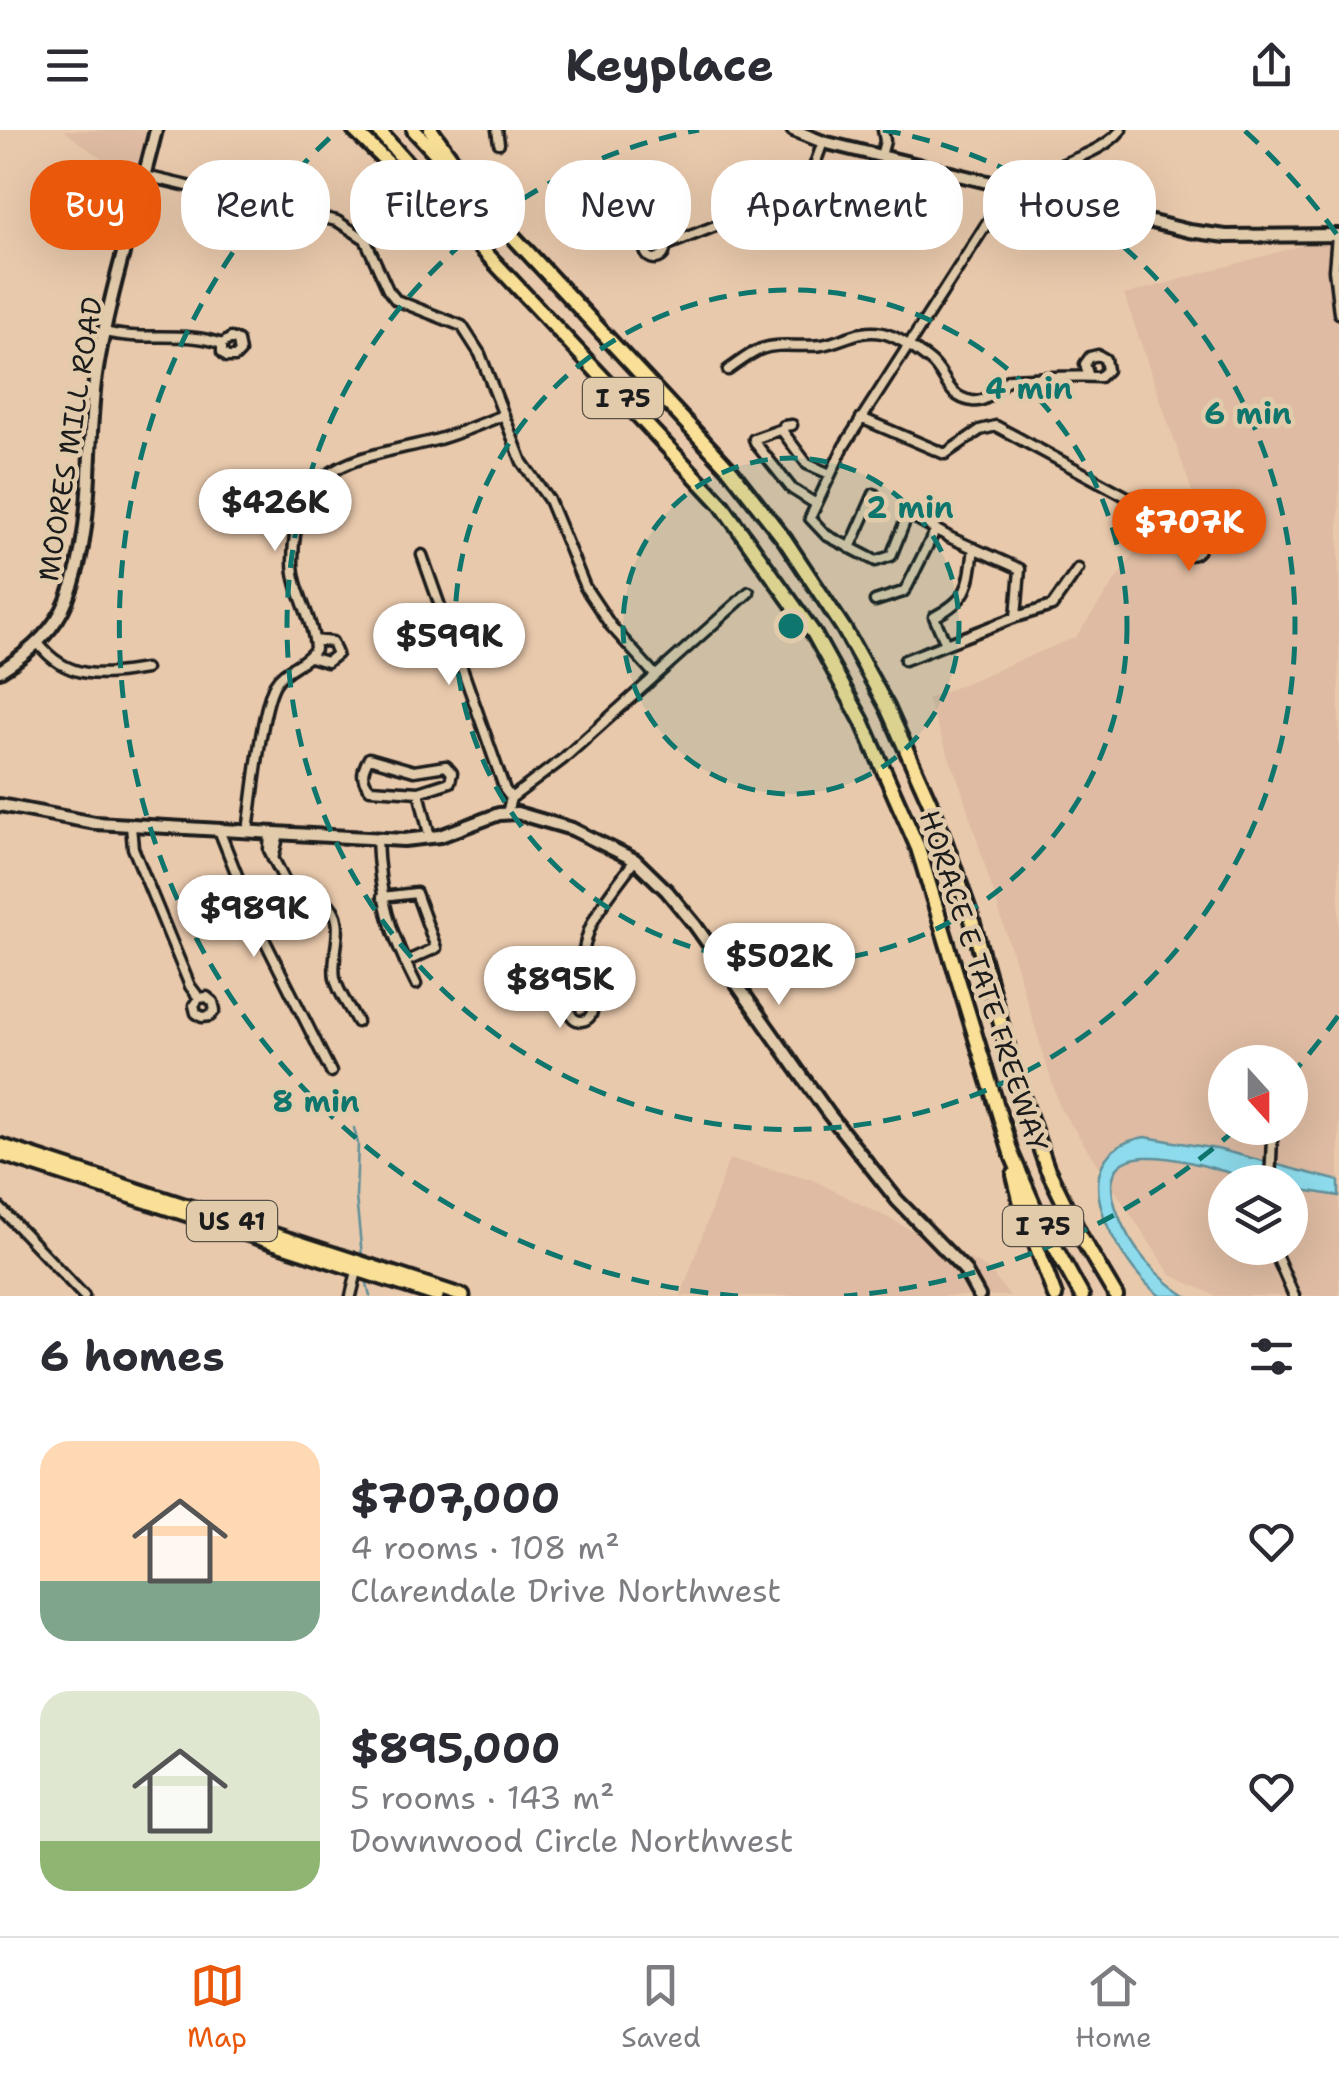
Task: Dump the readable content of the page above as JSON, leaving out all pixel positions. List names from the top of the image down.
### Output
{
  "streets": {
    "highway": ["I 75", "HORACE E TATE FREEWAY"],
    "main road": ["MOORES MILL ROAD", "US 41"]
  },
  "north": "bottom",
  "page": {
    "header": "Keyplace",
    "chip": [
      "Buy",
      "Rent",
      "Filters",
      "New",
      "Apartment",
      "House"
    ],
    "price": [
      "$426K",
      "$707K",
      "$599K",
      "$989K",
      "$502K",
      "$895K"
    ],
    "heading": "6 homes",
    "list": [
      {
        "name": "$707,000",
        "note": "4 rooms · 108 m² · Clarendale Drive Northwest"
      },
      {
        "name": "$895,000",
        "note": "5 rooms · 143 m² · Downwood Circle Northwest"
      }
    ],
    "tabs": ["Map", "Saved", "Home"]
  },
  "rings": [
    "4 min",
    "6 min",
    "2 min",
    "8 min"
  ]
}
